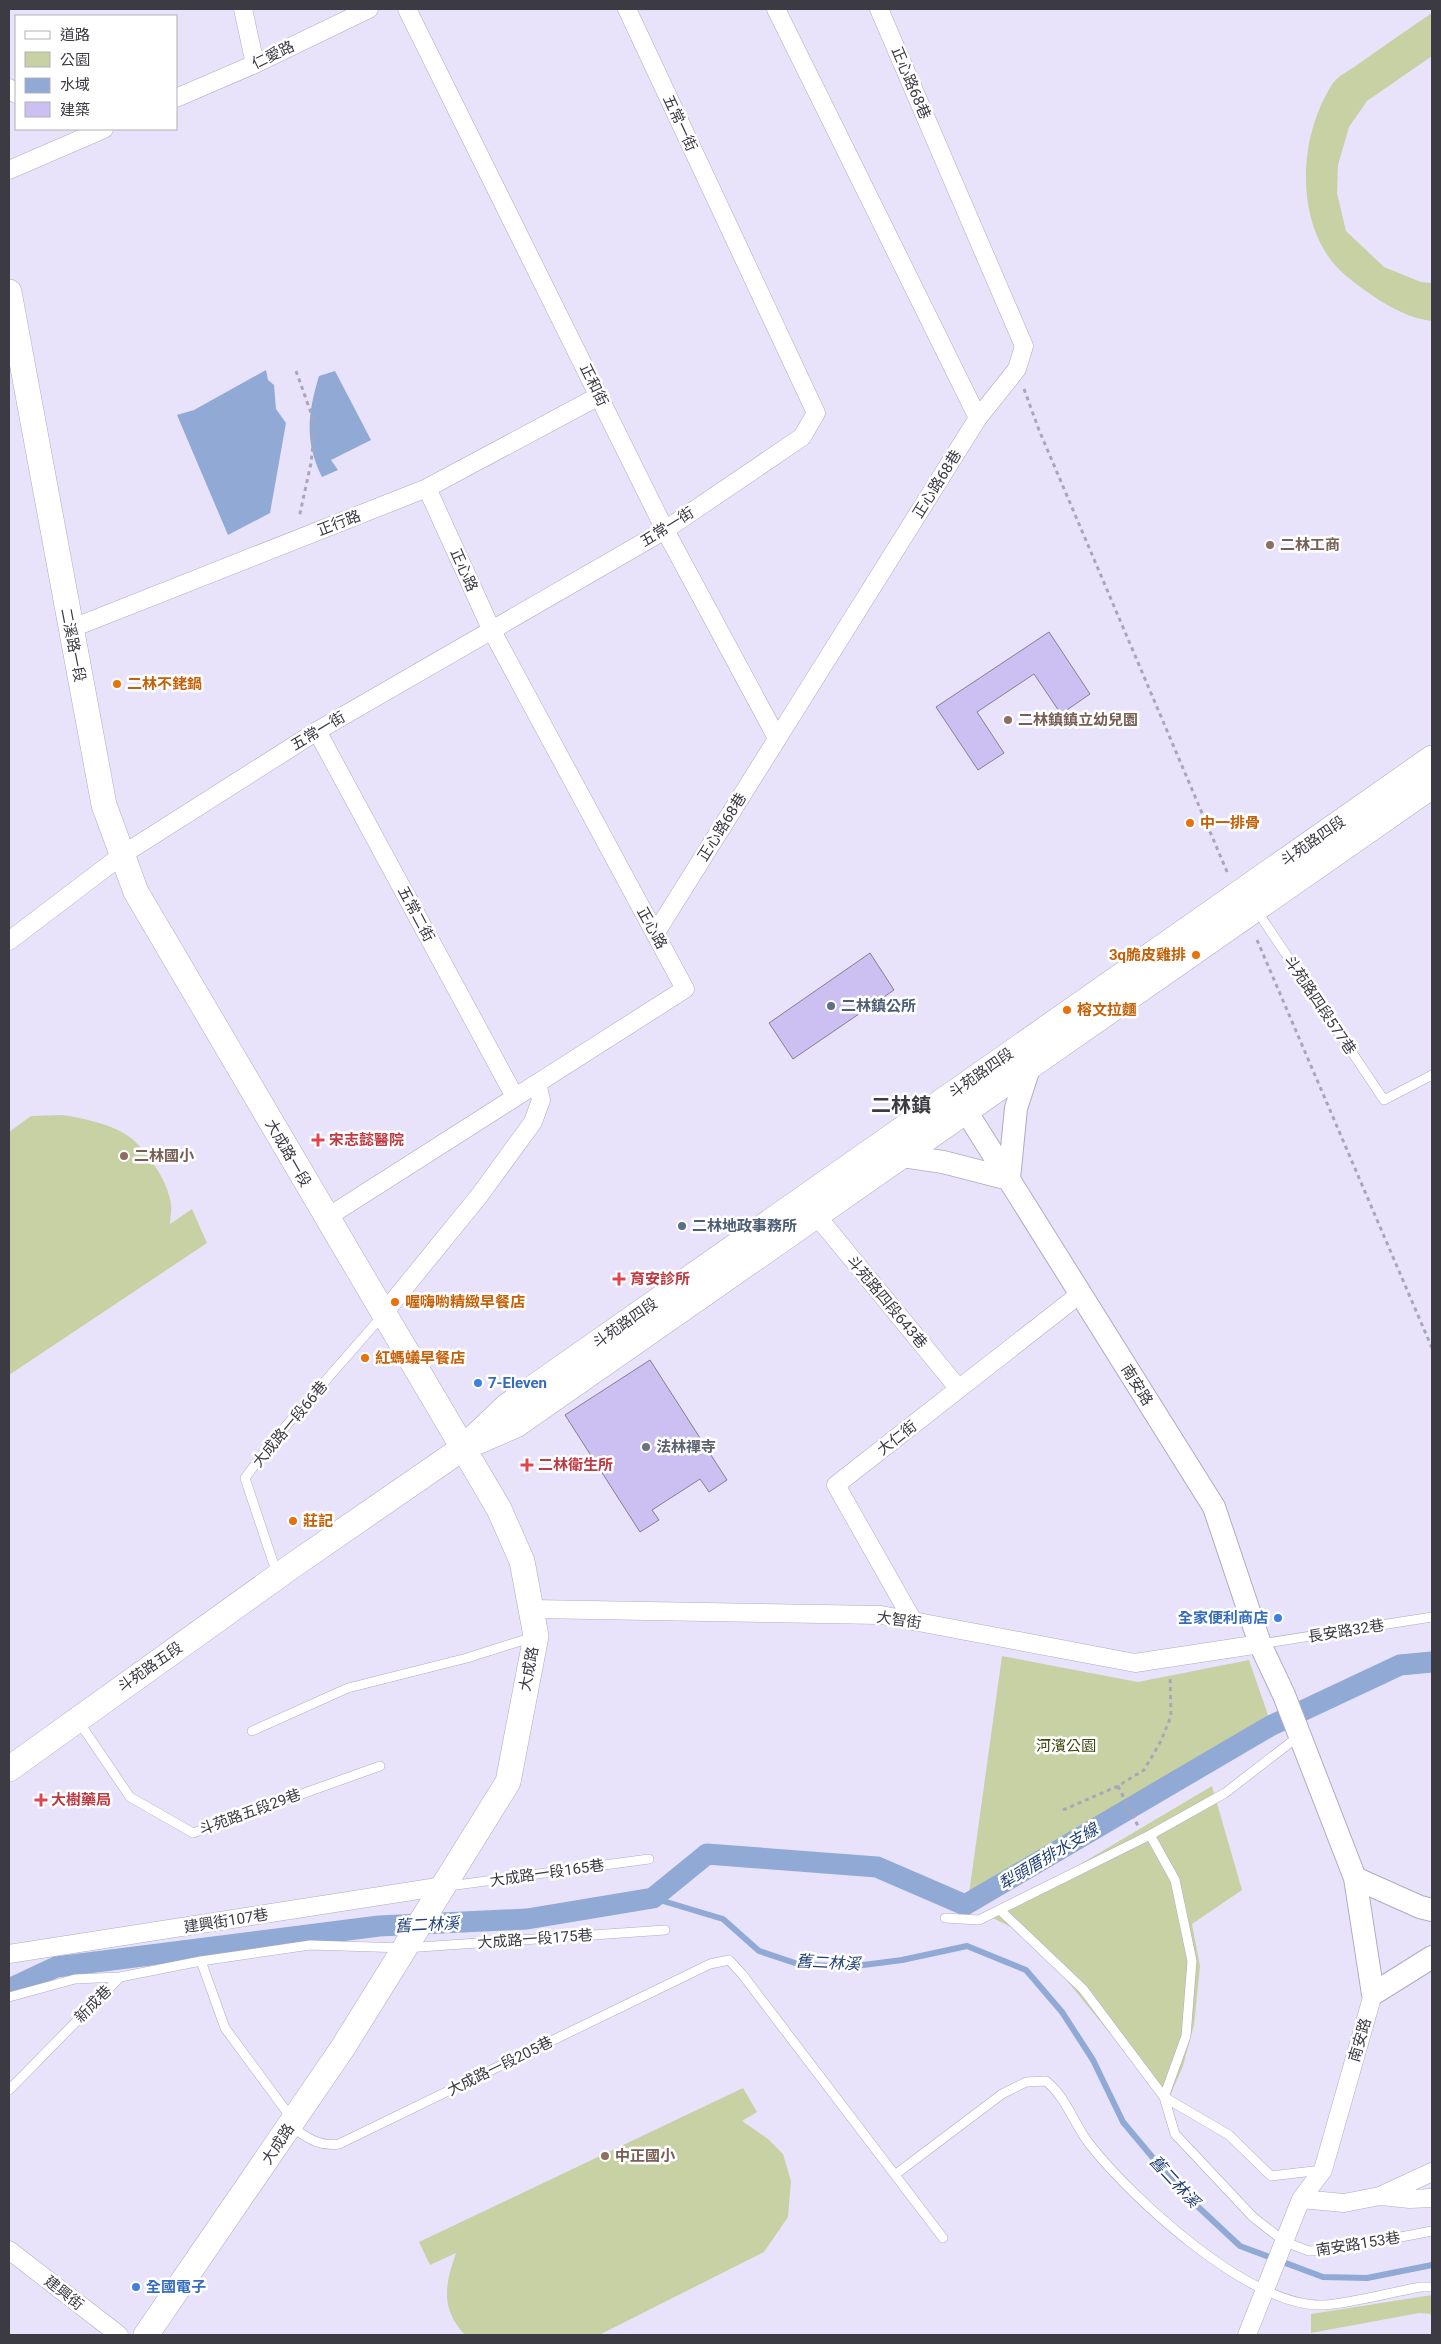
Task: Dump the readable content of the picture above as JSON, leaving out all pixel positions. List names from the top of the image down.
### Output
{
  "streets": {
    "main road": [
      "二溪路一段",
      "斗苑路四段",
      "大成路一段",
      "斗苑路五段",
      "大成路"
    ],
    "street": [
      "仁愛路",
      "正心路68巷",
      "五常一街",
      "正和街",
      "正行路",
      "正心路",
      "五常二街",
      "斗苑路四段643巷",
      "南安路",
      "大仁街",
      "大智街",
      "建興街107巷",
      "建興街"
    ],
    "lane": [
      "斗苑路四段577巷",
      "大成路一段66巷",
      "長安路32巷",
      "斗苑路五段29巷",
      "大成路一段165巷",
      "大成路一段175巷",
      "新成巷",
      "大成路一段205巷",
      "南安路153巷"
    ]
  },
  "crossings": [
    ["正心路68巷", "正和街"],
    ["正心路68巷", "正心路"],
    ["五常一街", "正和街"],
    ["五常一街", "正心路"],
    ["五常一街", "二溪路一段"],
    ["五常一街", "五常二街"],
    ["五常一街", "大成路一段"],
    ["正和街", "正行路"],
    ["正行路", "正心路"],
    ["正行路", "二溪路一段"],
    ["正心路", "五常二街"],
    ["正心路", "大成路一段"],
    ["二溪路一段", "大成路一段"],
    ["斗苑路四段", "斗苑路四段577巷"],
    ["斗苑路四段", "大成路一段"],
    ["斗苑路四段", "斗苑路四段643巷"],
    ["斗苑路四段", "南安路"],
    ["斗苑路四段", "大成路一段66巷"],
    ["斗苑路四段", "斗苑路五段"],
    ["斗苑路四段", "大成路"],
    ["大成路一段", "大成路一段66巷"],
    ["大成路一段", "大成路"],
    ["斗苑路四段643巷", "大仁街"],
    ["南安路", "大仁街"],
    ["南安路", "大智街"],
    ["南安路", "長安路32巷"],
    ["南安路", "南安路153巷"],
    ["大成路一段66巷", "斗苑路五段"],
    ["大仁街", "大智街"],
    ["大智街", "長安路32巷"],
    ["大智街", "大成路"],
    ["斗苑路五段", "斗苑路五段29巷"],
    ["大成路", "大成路一段165巷"],
    ["大成路", "建興街107巷"],
    ["大成路", "大成路一段175巷"],
    ["大成路", "新成巷"],
    ["大成路", "大成路一段205巷"],
    ["大成路一段165巷", "建興街107巷"],
    ["大成路一段175巷", "新成巷"]
  ],
  "districts": ["二林鎮"],
  "water": ["犁頭厝排水支線", "舊二林溪"],
  "parks": ["河濱公園"],
  "places": {
    "other": [
      "二林工商",
      "二林不銠鍋",
      "二林鎮鎮立幼兒園",
      "中一排骨",
      "3q脆皮雞排",
      "二林鎮公所",
      "榕文拉麵",
      "二林國小",
      "二林地政事務所",
      "喔嗨喲精緻早餐店",
      "紅螞蟻早餐店",
      "7-Eleven",
      "法林禪寺",
      "莊記",
      "全家便利商店",
      "中正國小",
      "全國電子"
    ],
    "health": [
      "宋志懿醫院",
      "育安診所",
      "二林衛生所",
      "大樹藥局"
    ]
  },
  "legend": [
    "道路",
    "公園",
    "水域",
    "建築"
  ]
}
